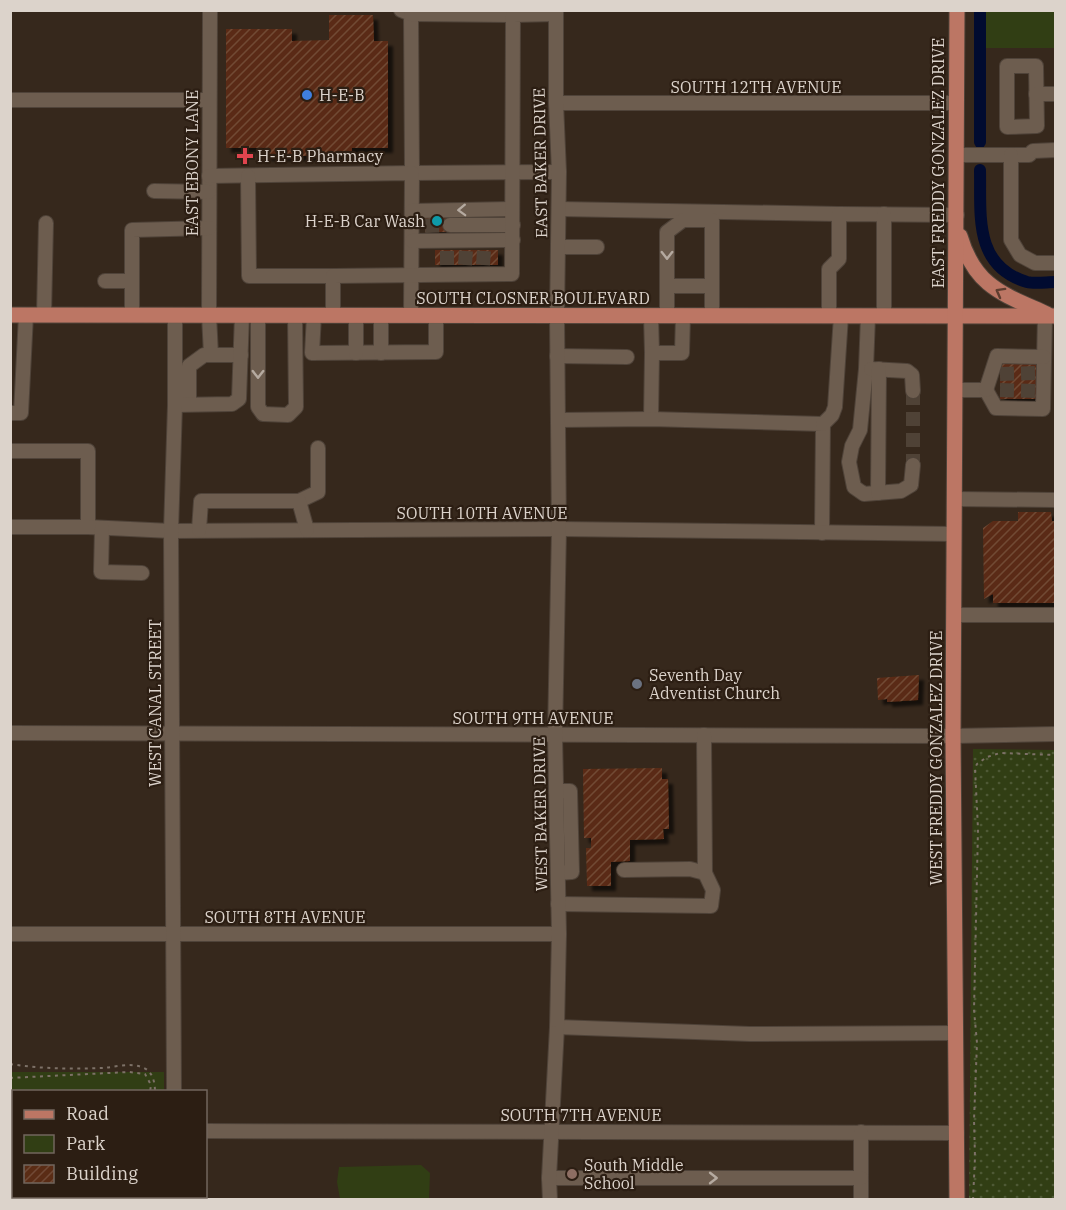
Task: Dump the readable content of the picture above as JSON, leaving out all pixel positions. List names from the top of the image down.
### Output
{
  "streets": {
    "main road": ["EAST FREDDY GONZALEZ DRIVE", "SOUTH CLOSNER BOULEVARD", "WEST FREDDY GONZALEZ DRIVE"],
    "street": [
      "SOUTH 12TH AVENUE",
      "EAST EBONY LANE",
      "EAST BAKER DRIVE",
      "SOUTH 10TH AVENUE",
      "WEST CANAL STREET",
      "SOUTH 9TH AVENUE",
      "WEST BAKER DRIVE",
      "SOUTH 8TH AVENUE",
      "SOUTH 7TH AVENUE"
    ]
  },
  "crossings": [
    ["SOUTH 12TH AVENUE", "EAST BAKER DRIVE"],
    ["SOUTH 12TH AVENUE", "EAST FREDDY GONZALEZ DRIVE"],
    ["EAST EBONY LANE", "SOUTH CLOSNER BOULEVARD"],
    ["EAST BAKER DRIVE", "SOUTH CLOSNER BOULEVARD"],
    ["EAST BAKER DRIVE", "WEST BAKER DRIVE"],
    ["EAST FREDDY GONZALEZ DRIVE", "SOUTH CLOSNER BOULEVARD"],
    ["EAST FREDDY GONZALEZ DRIVE", "WEST FREDDY GONZALEZ DRIVE"],
    ["SOUTH CLOSNER BOULEVARD", "WEST CANAL STREET"],
    ["SOUTH CLOSNER BOULEVARD", "WEST FREDDY GONZALEZ DRIVE"],
    ["SOUTH CLOSNER BOULEVARD", "WEST BAKER DRIVE"],
    ["SOUTH 10TH AVENUE", "WEST CANAL STREET"],
    ["SOUTH 10TH AVENUE", "WEST FREDDY GONZALEZ DRIVE"],
    ["SOUTH 10TH AVENUE", "WEST BAKER DRIVE"],
    ["WEST CANAL STREET", "SOUTH 9TH AVENUE"],
    ["WEST CANAL STREET", "SOUTH 8TH AVENUE"],
    ["SOUTH 9TH AVENUE", "WEST FREDDY GONZALEZ DRIVE"],
    ["SOUTH 9TH AVENUE", "WEST BAKER DRIVE"],
    ["WEST FREDDY GONZALEZ DRIVE", "SOUTH 7TH AVENUE"],
    ["WEST BAKER DRIVE", "SOUTH 8TH AVENUE"],
    ["WEST BAKER DRIVE", "SOUTH 7TH AVENUE"]
  ],
  "places": {
    "other": [
      "H-E-B",
      "H-E-B Car Wash",
      "Seventh Day Adventist Church",
      "South Middle School"
    ],
    "health": ["H-E-B Pharmacy"]
  },
  "legend": ["Road", "Park", "Building"]
}
